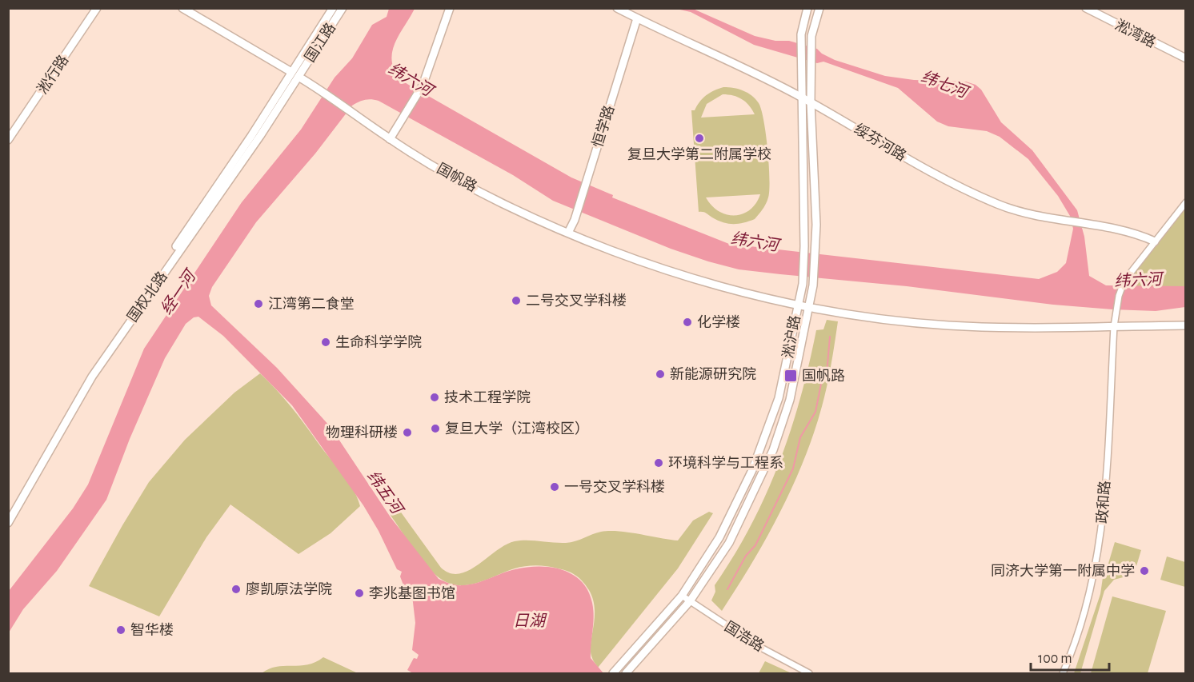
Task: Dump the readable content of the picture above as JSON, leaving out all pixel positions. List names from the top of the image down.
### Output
{
  "streets": {
    "main road": [
      "淞湾路",
      "国江路",
      "淞行路",
      "恒学路",
      "绥芬河路",
      "国帆路",
      "国权北路",
      "淞沪路"
    ],
    "street": ["政和路", "国浩路"]
  },
  "crossings": [
    ["国江路", "国帆路"],
    ["国江路", "国权北路"],
    ["恒学路", "绥芬河路"],
    ["恒学路", "国帆路"],
    ["绥芬河路", "淞沪路"],
    ["绥芬河路", "政和路"],
    ["国帆路", "国权北路"],
    ["国帆路", "淞沪路"],
    ["国帆路", "政和路"],
    ["淞沪路", "国浩路"]
  ],
  "water": [
    "纬六河",
    "纬七河",
    "经一河",
    "纬五河",
    "日湖"
  ],
  "places": {
    "other": [
      "复旦大学第二附属学校",
      "二号交叉学科楼",
      "江湾第二食堂",
      "化学楼",
      "生命科学学院",
      "新能源研究院",
      "技术工程学院",
      "复旦大学（江湾校区）",
      "物理科研楼",
      "环境科学与工程系",
      "一号交叉学科楼",
      "同济大学第一附属中学",
      "廖凯原法学院",
      "李兆基图书馆",
      "智华楼"
    ],
    "transit": ["国帆路"]
  },
  "scale_bar": "100 m"
}
